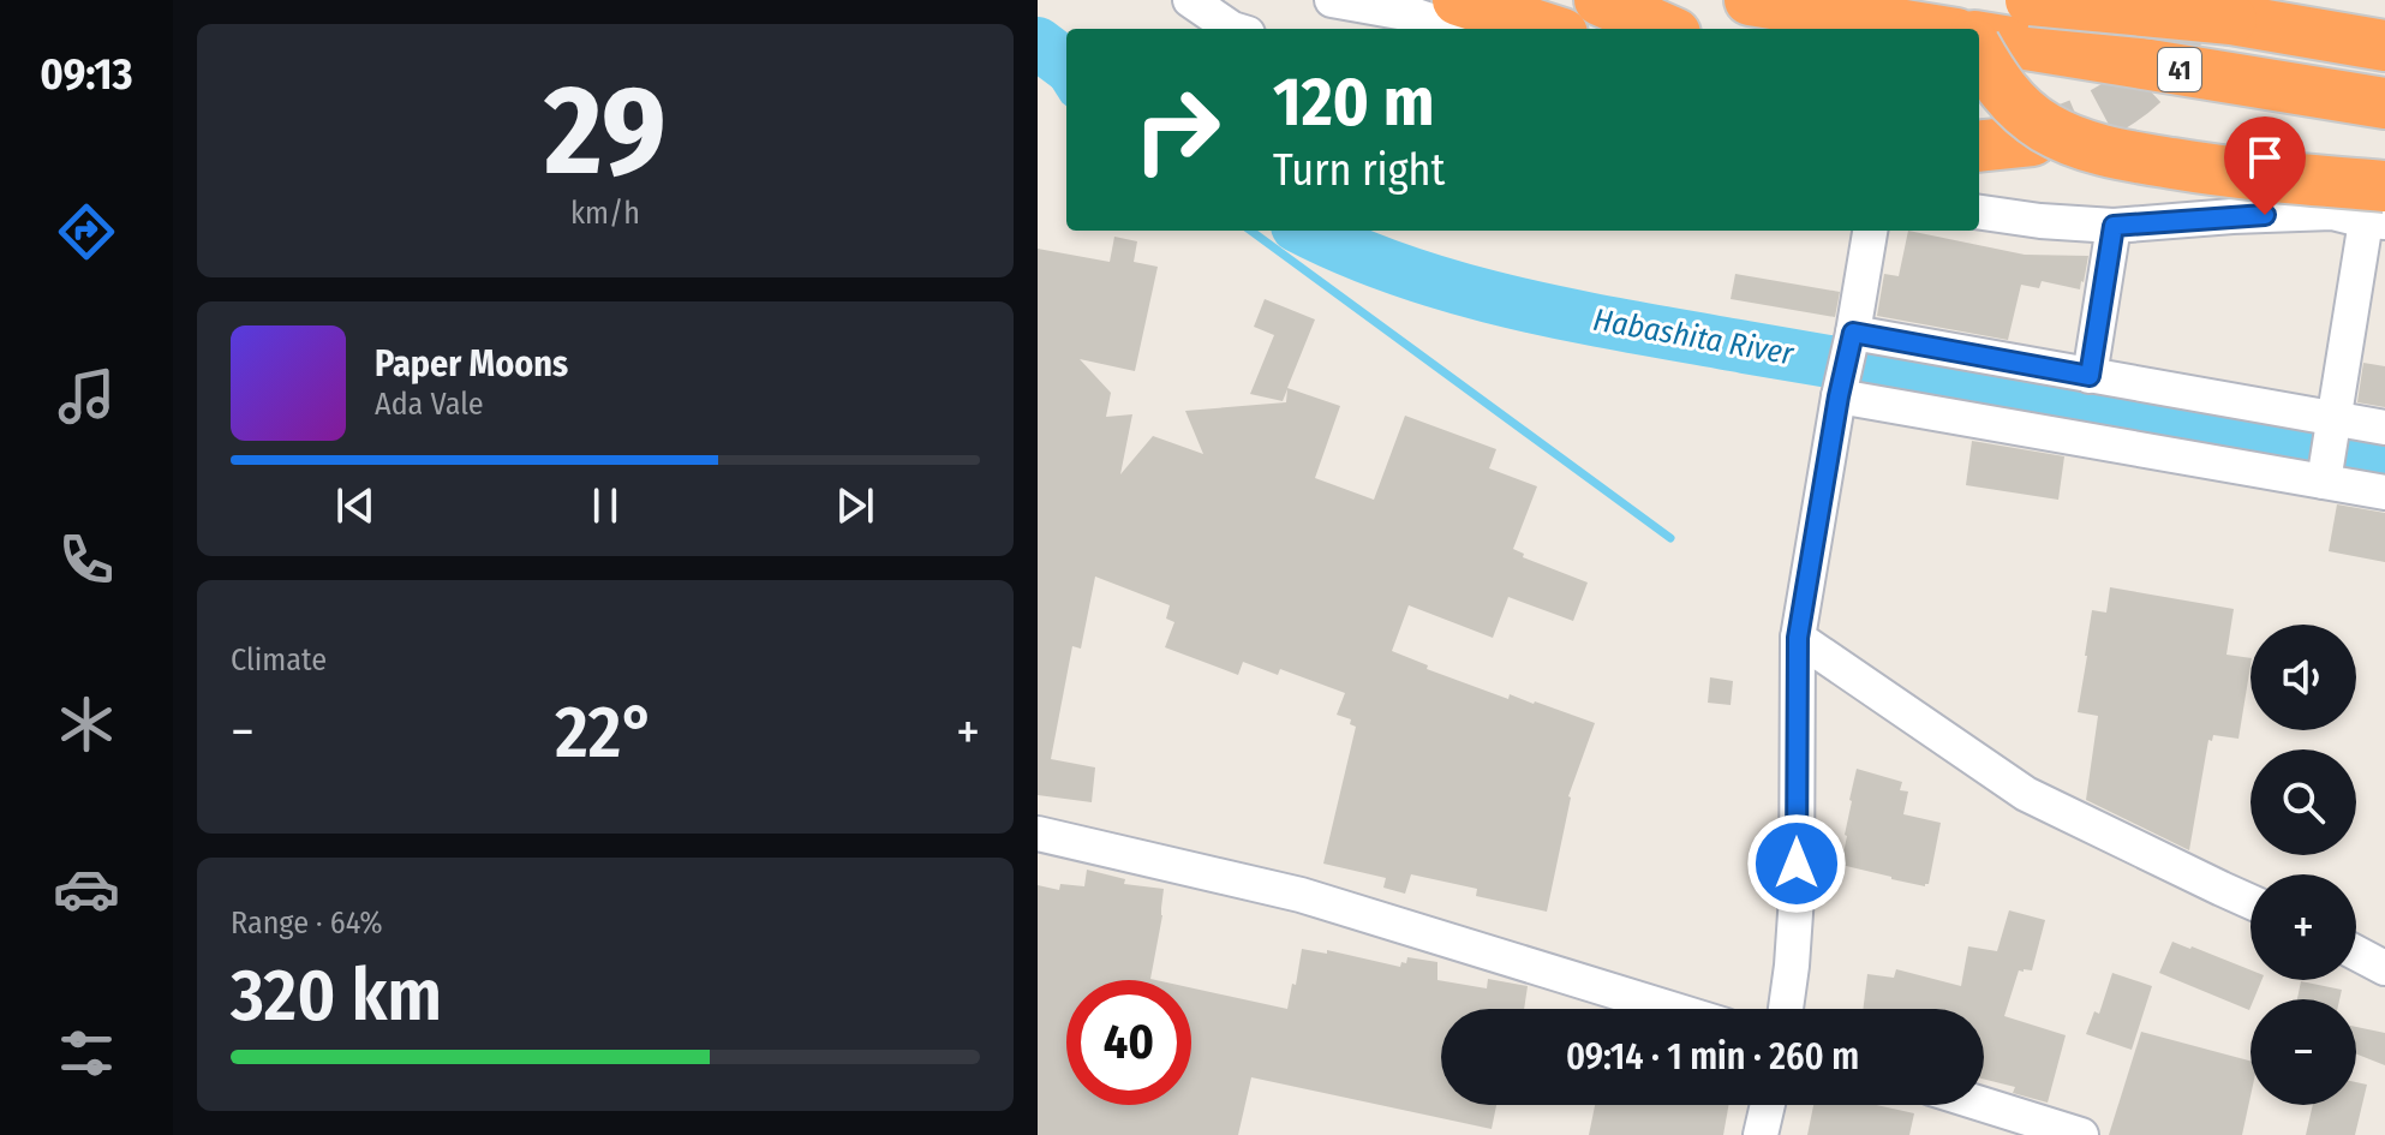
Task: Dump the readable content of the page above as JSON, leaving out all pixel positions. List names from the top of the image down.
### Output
{
  "streets": {
    "highway": ["41"]
  },
  "water": ["Habashita River"],
  "page": {
    "tabs": "09:13",
    "tile": [
      ["29", "km/h"],
      "Climate",
      ["Range · 64%", "320 km"]
    ],
    "turn": ["120 m", "Turn right"],
    "song": ["Paper Moons", "Ada Vale"],
    "map_buttons": ["+", "−"],
    "heat": ["−", "22°", "+"],
    "limit": "40",
    "trip": "09:14 · 1 min · 260 m"
  }
}
